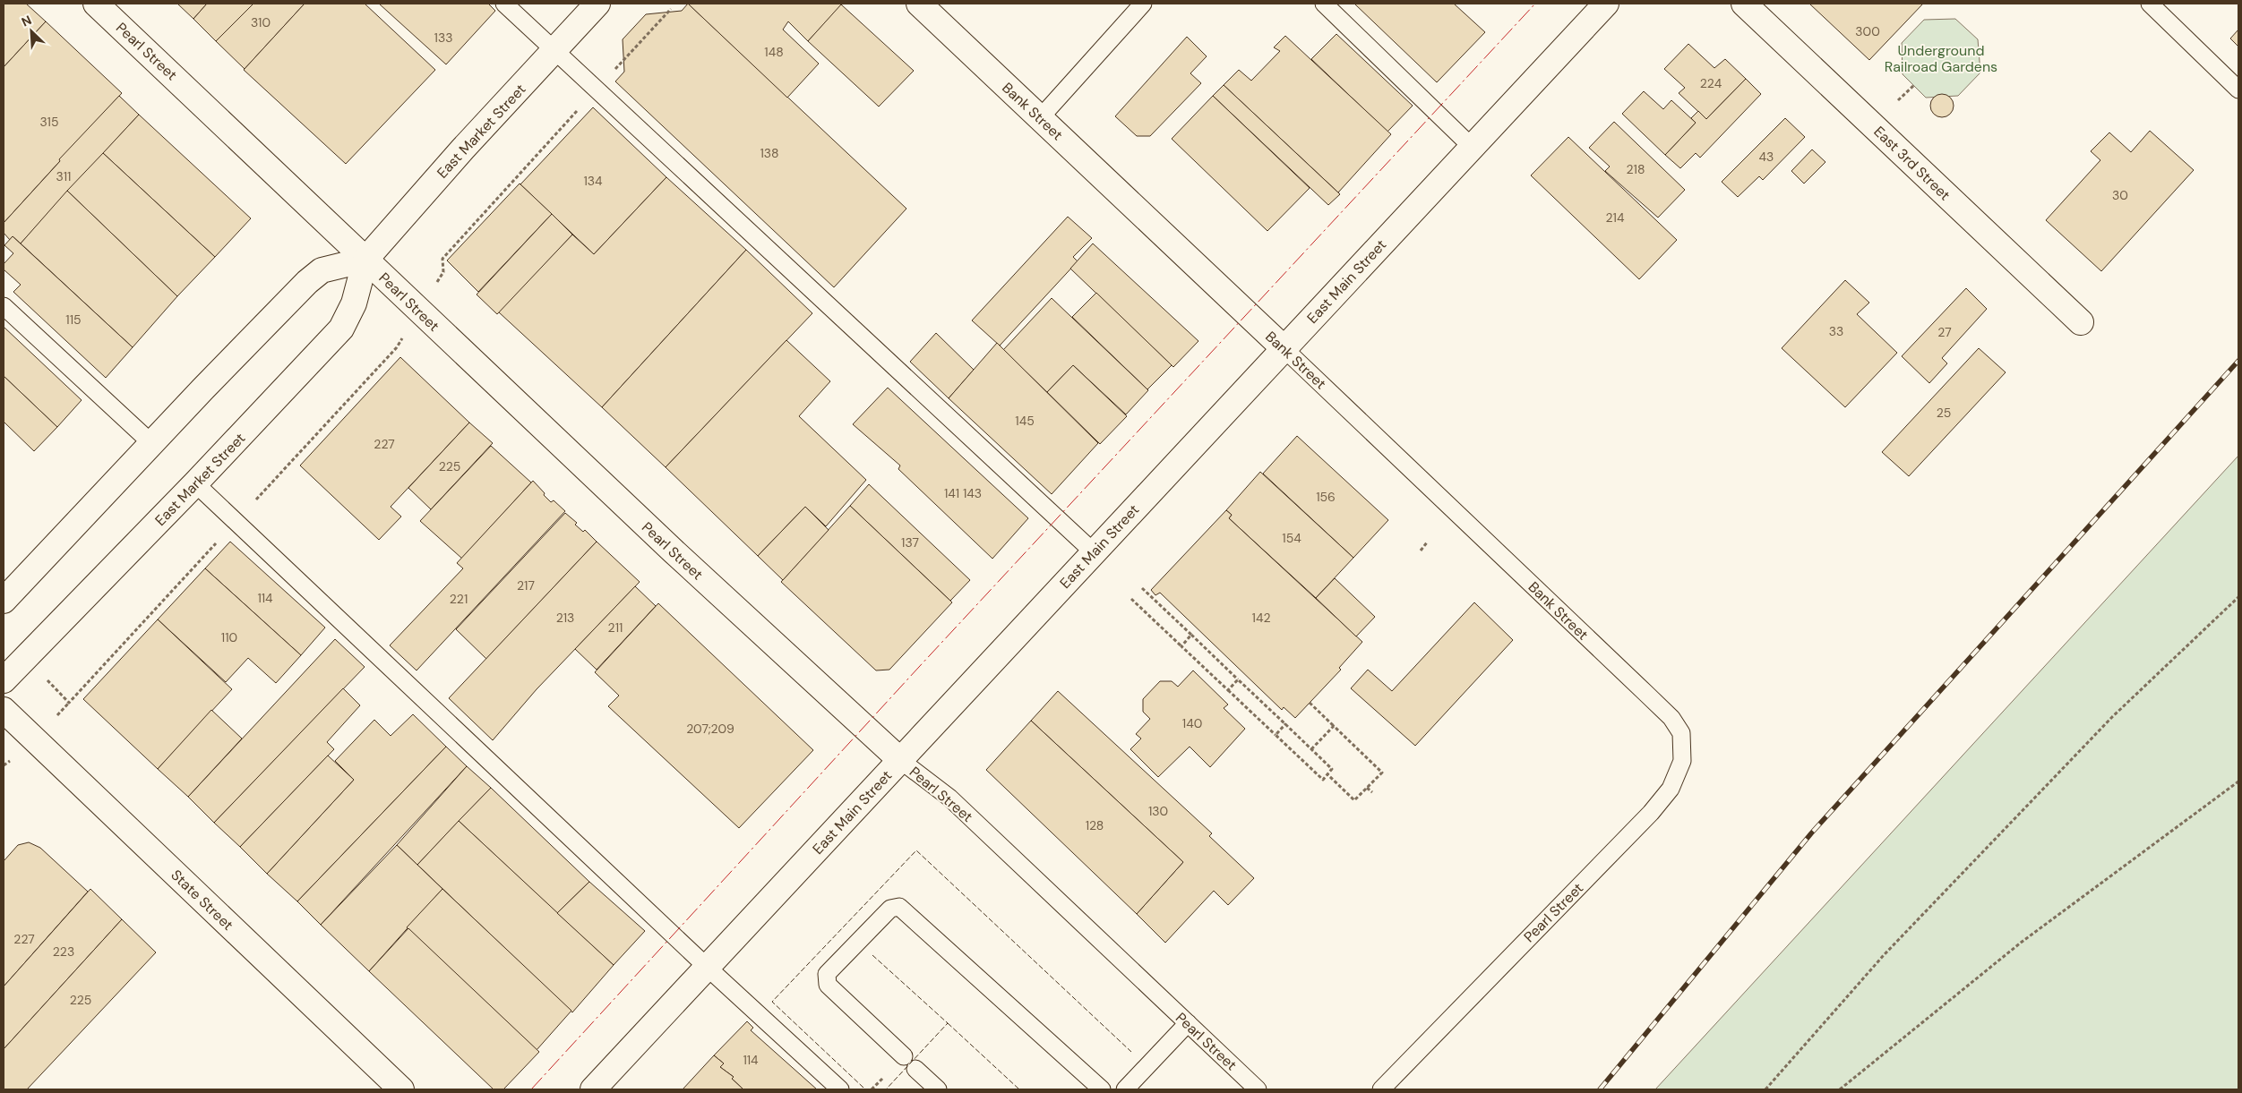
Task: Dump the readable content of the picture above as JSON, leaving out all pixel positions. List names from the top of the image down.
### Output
{
  "streets": {
    "street": [
      "Pearl Street",
      "Bank Street",
      "East Market Street",
      "East 3rd Street",
      "East Main Street",
      "State Street"
    ]
  },
  "crossings": [
    ["Pearl Street", "Bank Street"],
    ["Pearl Street", "East Market Street"],
    ["Pearl Street", "East Main Street"],
    ["Bank Street", "East Main Street"]
  ],
  "parks": ["Underground Railroad Gardens"],
  "house_numbers": [
    "310",
    "300",
    "133",
    "148",
    "224",
    "315",
    "138",
    "43",
    "218",
    "311",
    "134",
    "30",
    "214",
    "115",
    "33",
    "27",
    "25",
    "145",
    "227",
    "225",
    "141 143",
    "156",
    "154",
    "137",
    "217",
    "114",
    "221",
    "213",
    "142",
    "211",
    "110",
    "140",
    "207;209",
    "130",
    "128",
    "227",
    "223",
    "225",
    "114"
  ],
  "north": "top left"
}
